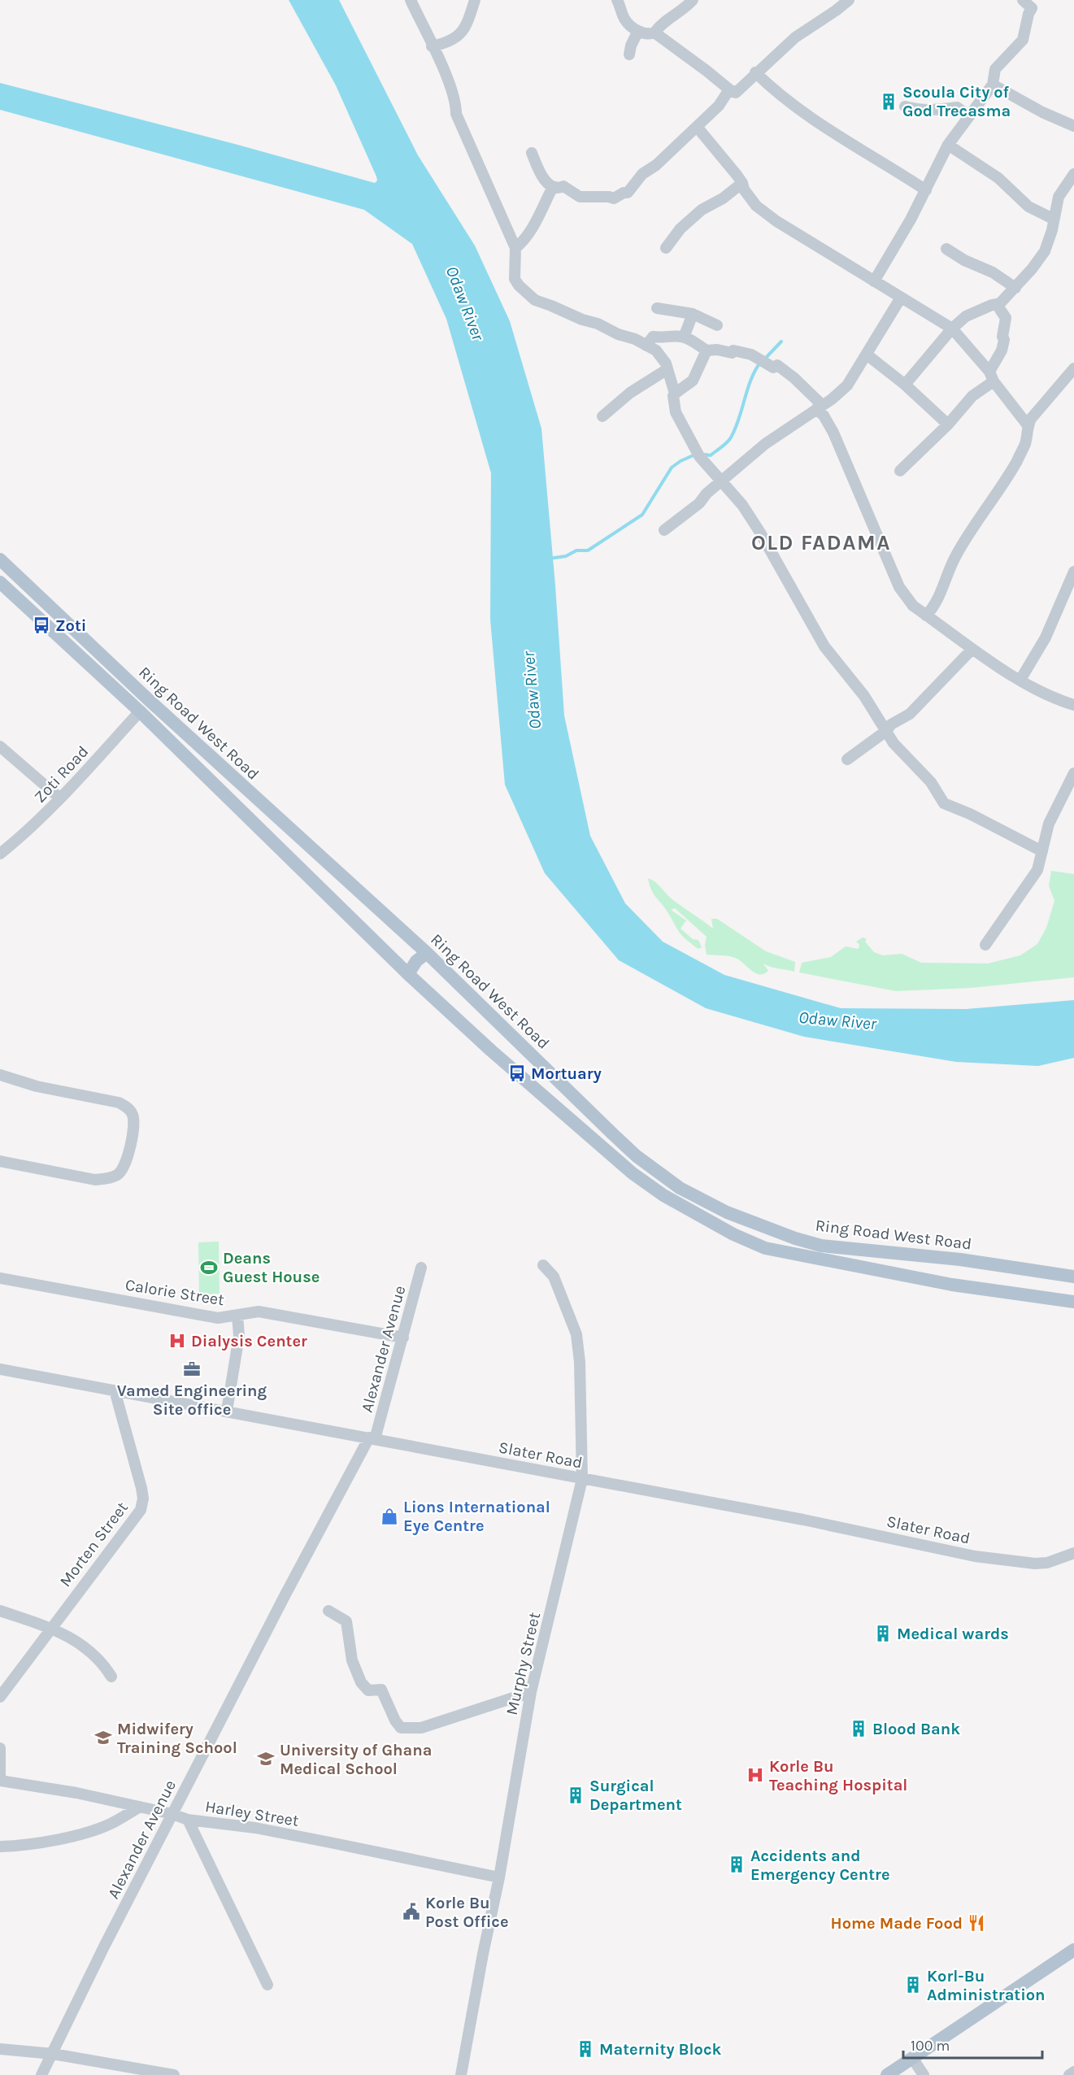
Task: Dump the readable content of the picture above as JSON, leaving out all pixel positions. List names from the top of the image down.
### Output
{
  "streets": {
    "main road": ["Ring Road West Road"],
    "street": [
      "Zoti Road",
      "Calorie Street",
      "Alexander Avenue",
      "Slater Road",
      "Morten Street",
      "Murphy Street",
      "Harley Street"
    ]
  },
  "crossings": [
    ["Ring Road West Road", "Zoti Road"],
    ["Calorie Street", "Alexander Avenue"],
    ["Alexander Avenue", "Slater Road"],
    ["Alexander Avenue", "Harley Street"],
    ["Slater Road", "Morten Street"],
    ["Slater Road", "Murphy Street"],
    ["Murphy Street", "Harley Street"]
  ],
  "districts": ["OLD FADAMA"],
  "water": ["Odaw River"],
  "places": {
    "building": [
      "Scoula City of God Trecasma",
      "Medical wards",
      "Blood Bank",
      "Surgical Department",
      "Accidents and Emergency Centre",
      "Korl-Bu Administration",
      "Maternity Block"
    ],
    "bus stop": ["Zoti", "Mortuary"],
    "sports": ["Deans Guest House"],
    "hospital": ["Dialysis Center", "Korle Bu Teaching Hospital"],
    "office": ["Vamed Engineering Site office"],
    "shop": ["Lions International Eye Centre"],
    "school or university": ["Midwifery Training School", "University of Ghana Medical School"],
    "public building": ["Korle Bu Post Office"],
    "restaurant": ["Home Made Food"]
  },
  "scale_bar": "100 m"
}
